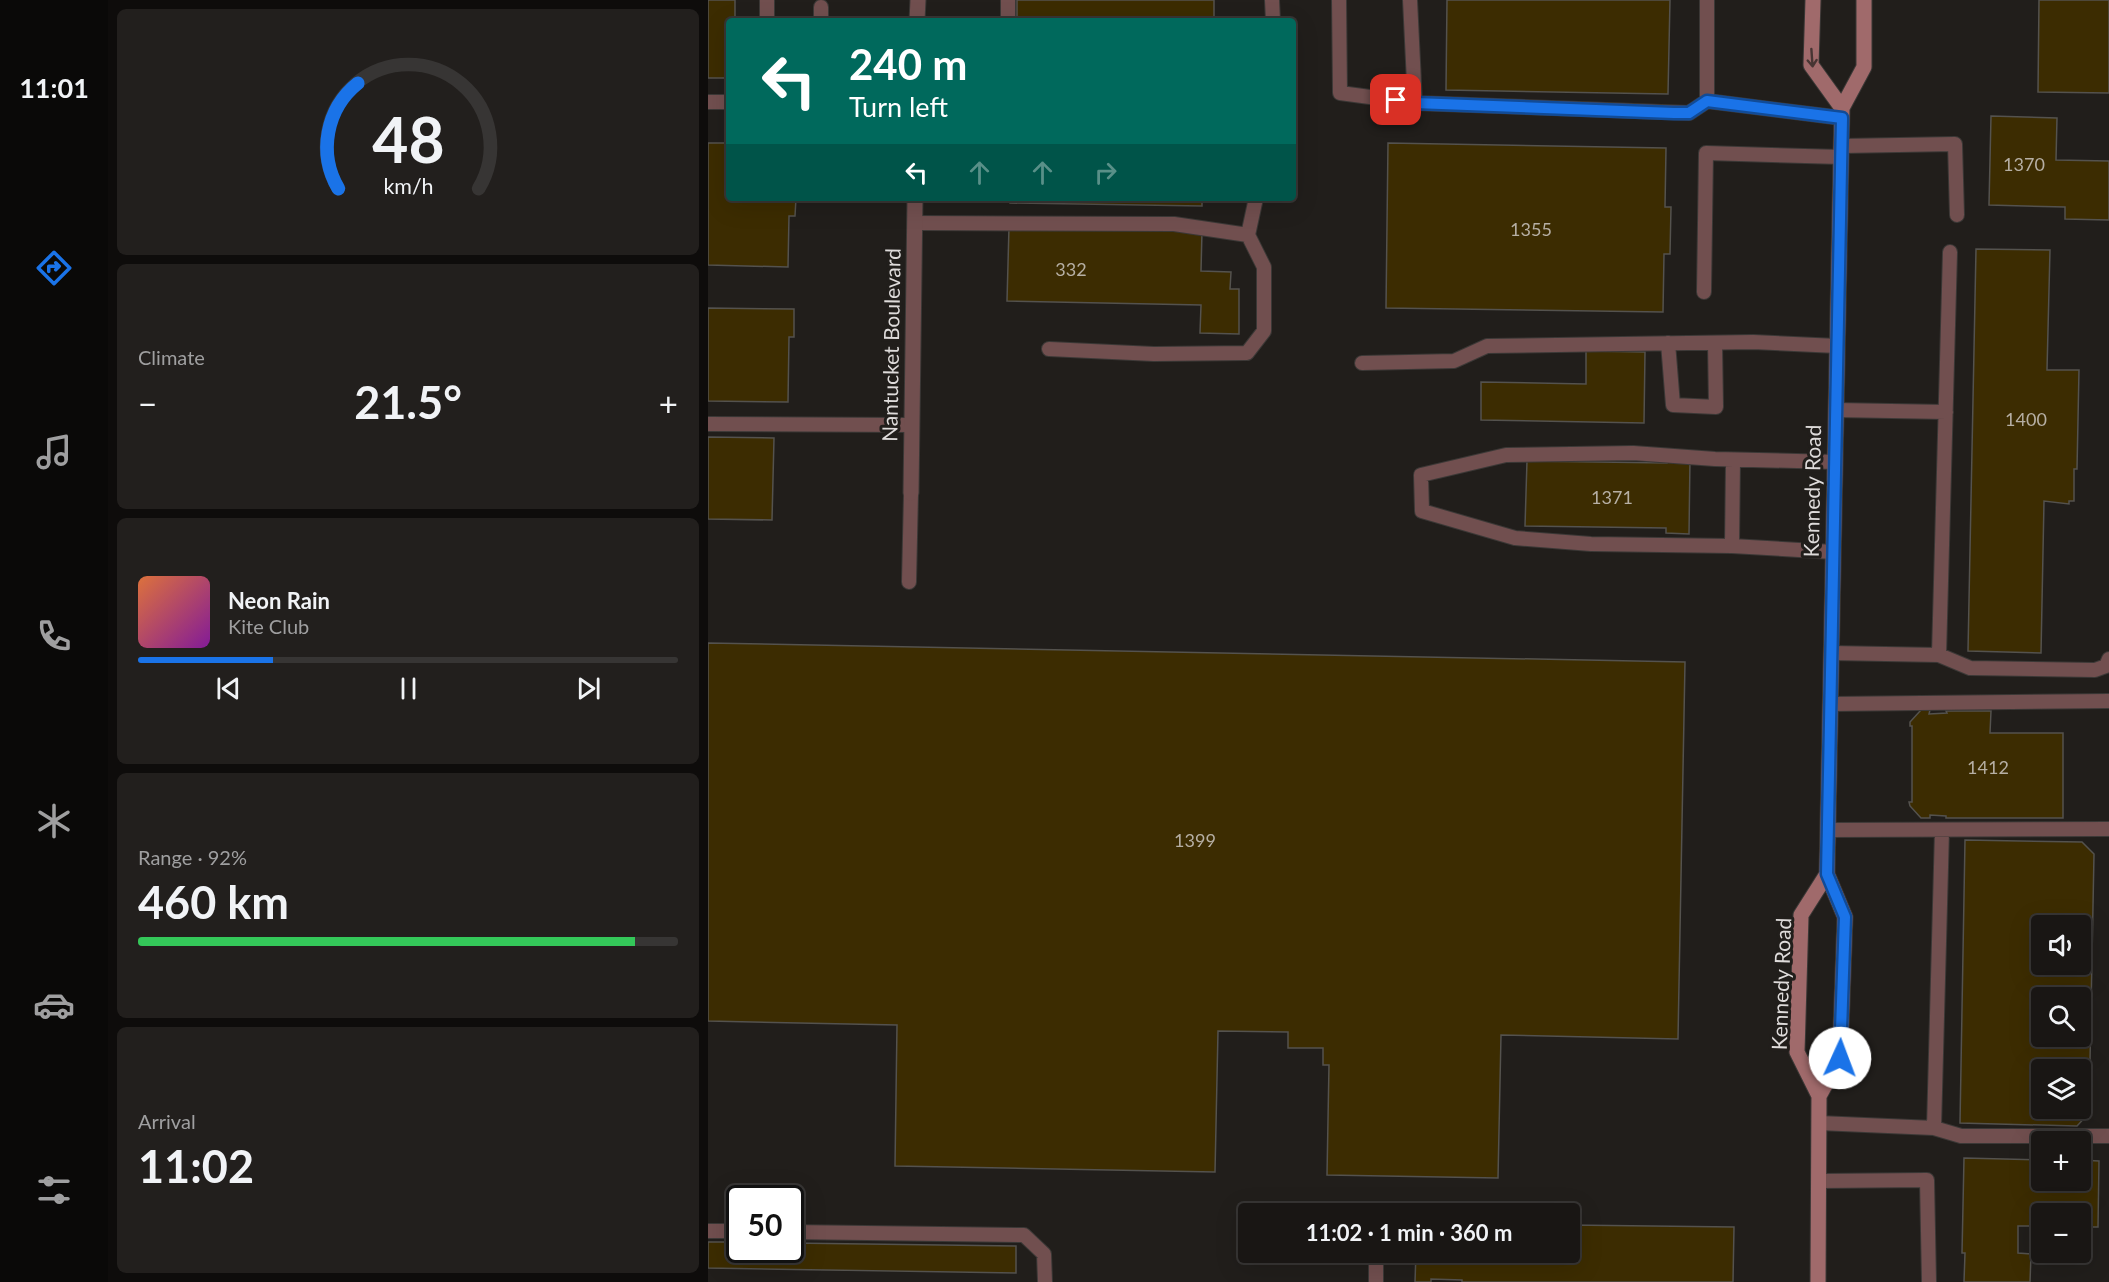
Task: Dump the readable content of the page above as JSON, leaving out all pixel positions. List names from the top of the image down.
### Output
{
  "streets": {
    "main road": ["Kennedy Road"],
    "street": ["Nantucket Boulevard"]
  },
  "house_numbers": [
    "1370",
    "1355",
    "332",
    "1400",
    "1371",
    "1412",
    "1399"
  ],
  "page": {
    "tabs": "11:01",
    "turn": ["240 m", "Turn left"],
    "tile": [
      "Climate",
      ["Range · 92%", "460 km"],
      ["Arrival", "11:02"]
    ],
    "heat": ["−", "21.5°", "+"],
    "song": ["Neon Rain", "Kite Club"],
    "map_buttons": ["+", "−"],
    "limit": "50",
    "trip": "11:02 · 1 min · 360 m",
    "gauge": ["48", "km/h"]
  }
}
